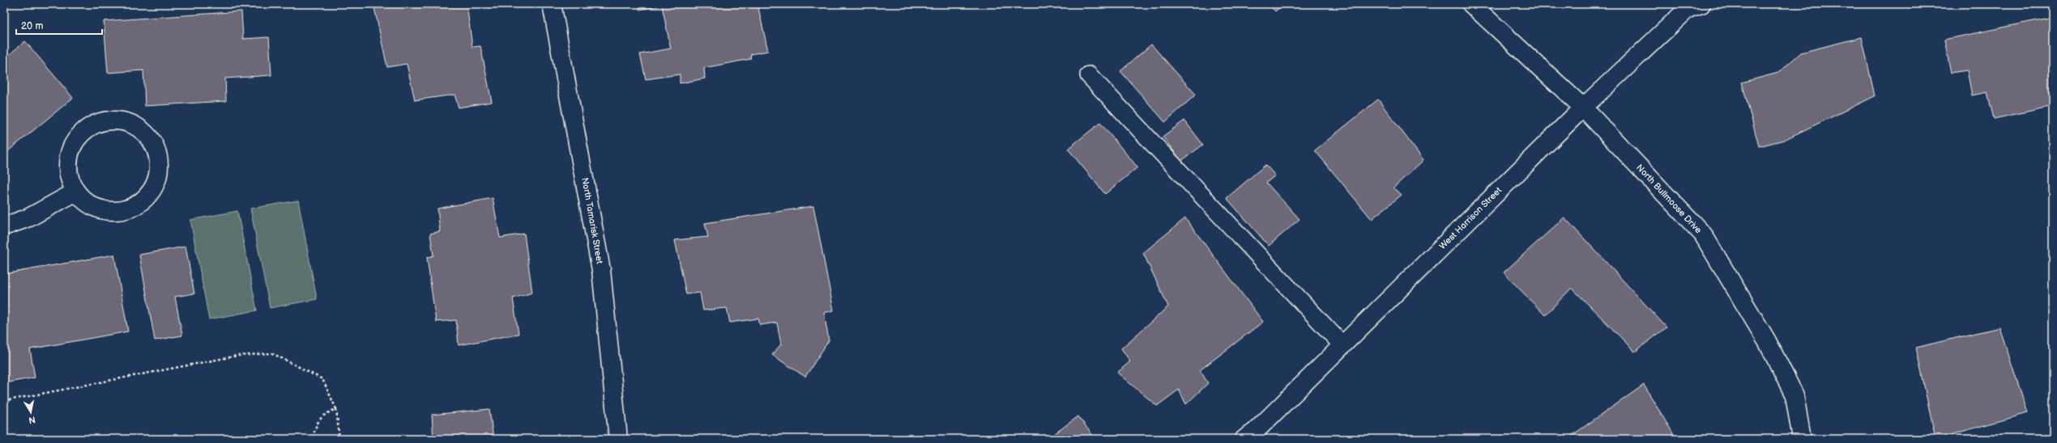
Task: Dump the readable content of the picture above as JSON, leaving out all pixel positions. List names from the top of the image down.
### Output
{
  "streets": {
    "street": ["North Bullmoose Drive", "West Harrison Street", "North Tamarisk Street"]
  },
  "crossings": [
    ["North Bullmoose Drive", "West Harrison Street"]
  ],
  "scale_bar": "20 m",
  "north": "bottom"
}
